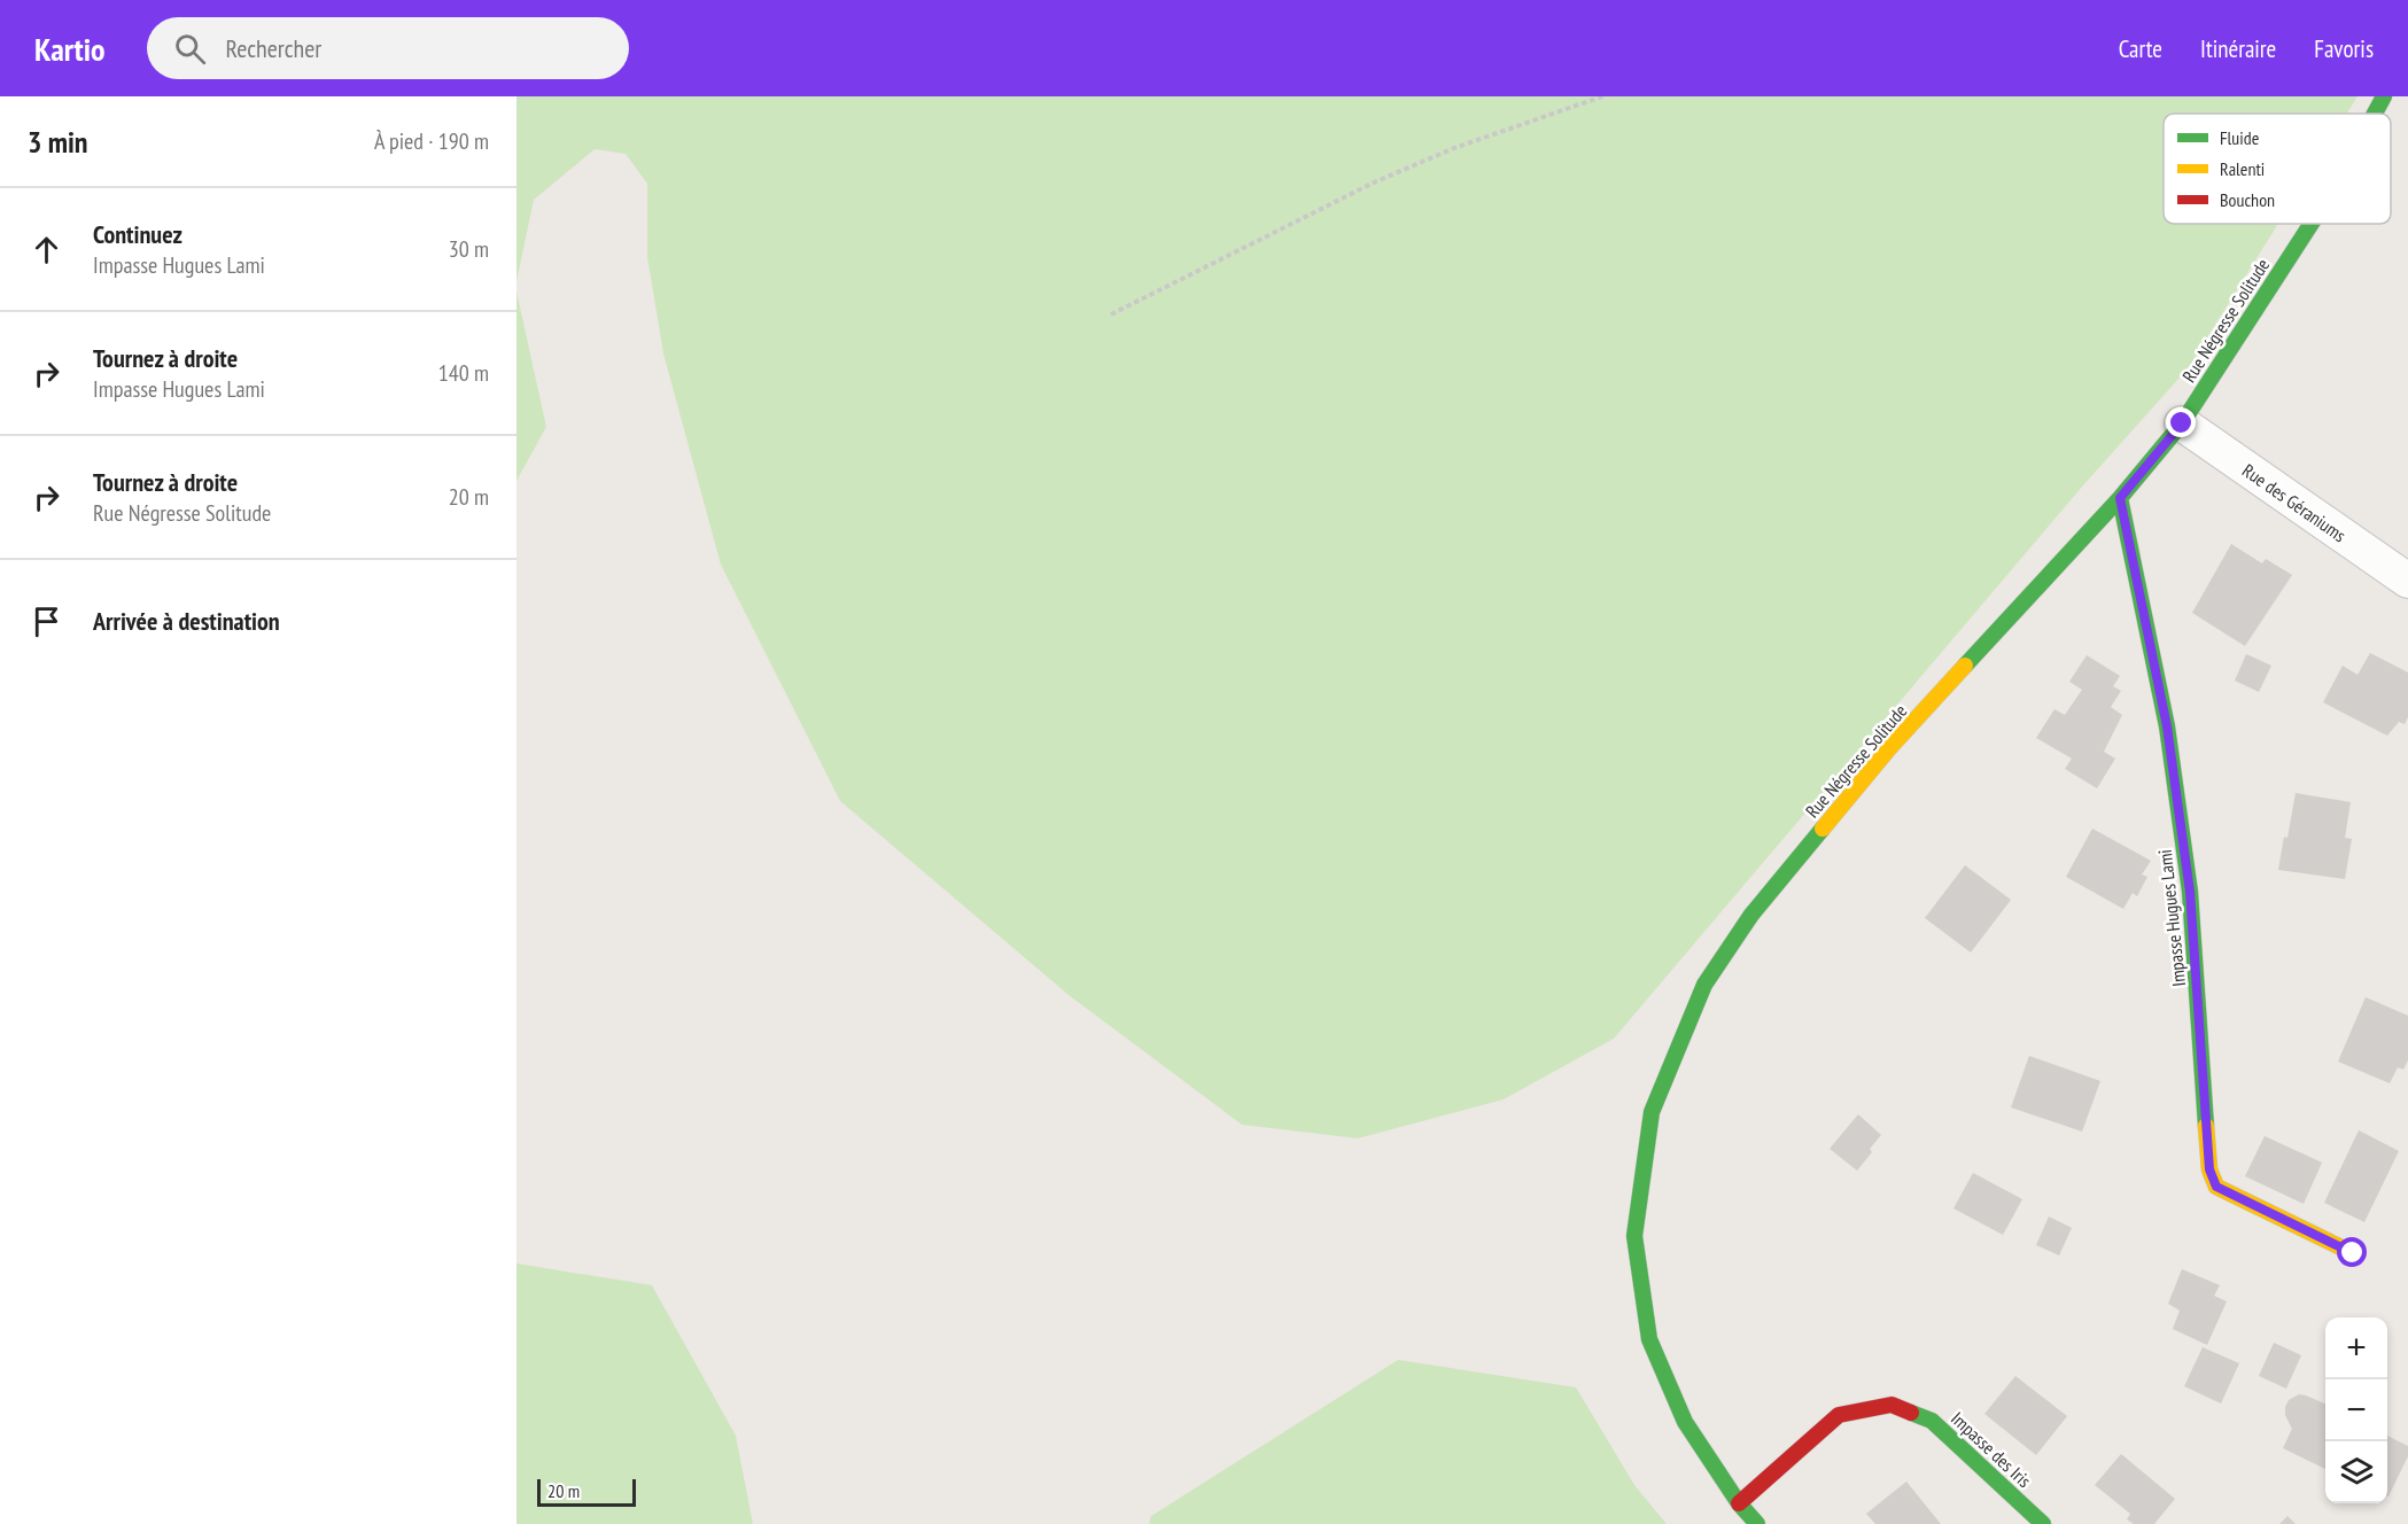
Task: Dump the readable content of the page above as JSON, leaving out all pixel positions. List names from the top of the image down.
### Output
{
  "streets": {
    "street": [
      "Rue Négresse Solitude",
      "Rue des Géraniums",
      "Impasse Hugues Lami",
      "Impasse des Iris"
    ]
  },
  "crossings": [
    ["Rue Négresse Solitude", "Rue des Géraniums"],
    ["Rue Négresse Solitude", "Impasse Hugues Lami"],
    ["Rue Négresse Solitude", "Impasse des Iris"]
  ],
  "legend": ["Fluide", "Ralenti", "Bouchon"],
  "scale_bar": "20 m",
  "page": {
    "header": "Kartio",
    "search": "Rechercher",
    "nav": ["Carte", "Itinéraire", "Favoris"],
    "heading": ["3 min", "À pied · 190 m"],
    "list": [
      ["Continuez", "Impasse Hugues Lami", "30 m"],
      ["Tournez à droite", "Impasse Hugues Lami", "140 m"],
      ["Tournez à droite", "Rue Négresse Solitude", "20 m"],
      "Arrivée à destination"
    ],
    "map_buttons": ["+", "−"],
    "scale": "20 m"
  }
}
